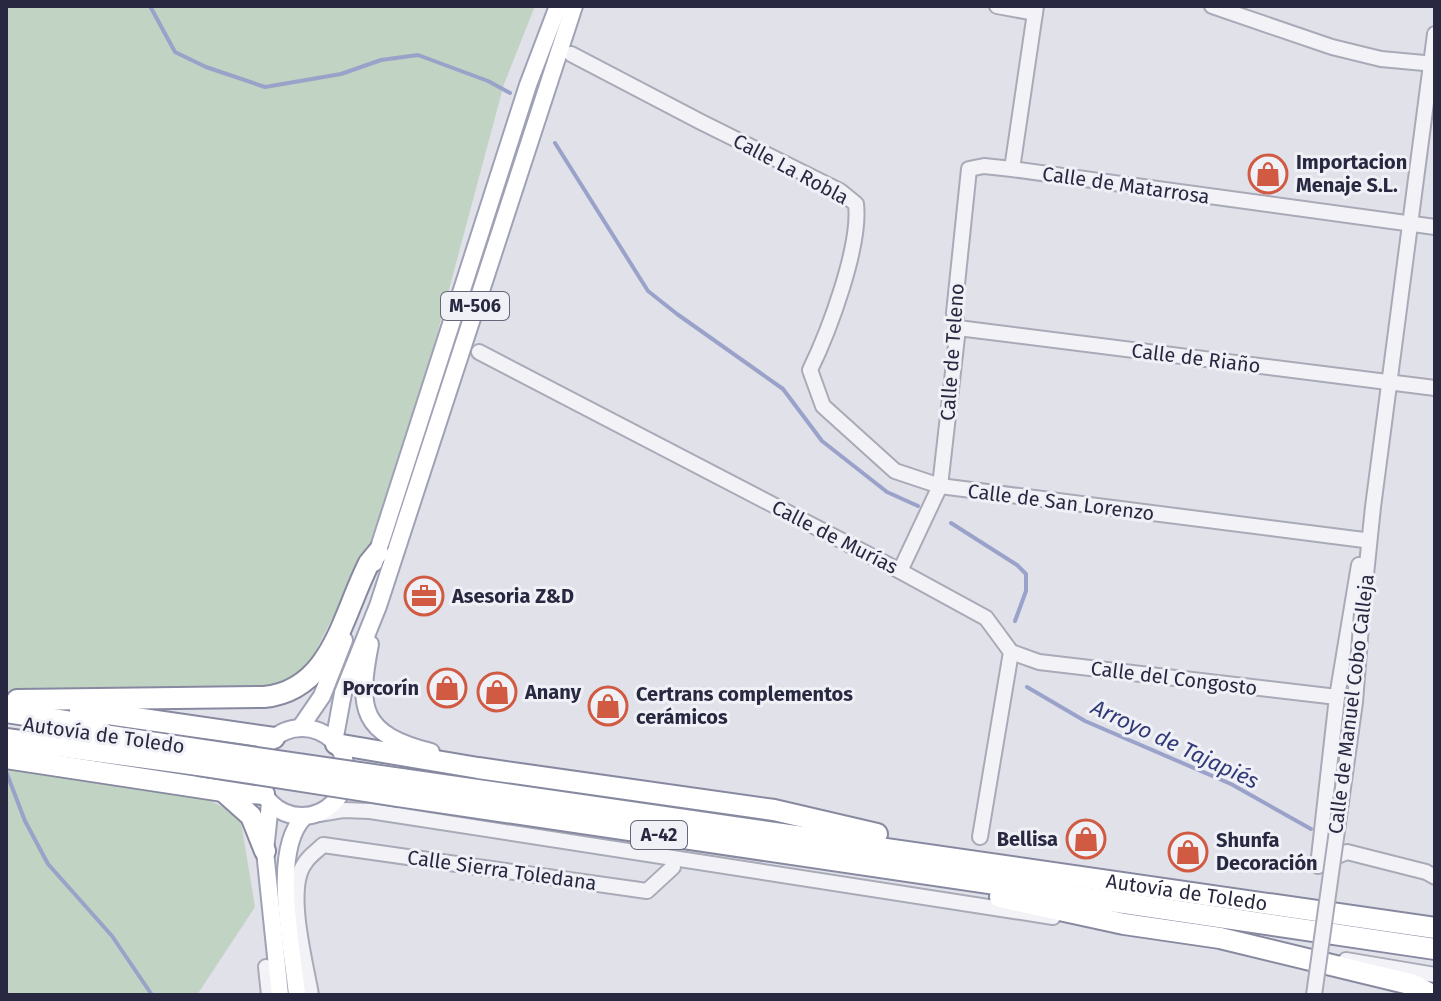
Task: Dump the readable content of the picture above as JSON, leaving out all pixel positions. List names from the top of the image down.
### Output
{
  "streets": {
    "highway": ["Autovía de Toledo", "A-42"],
    "main road": ["M-506"],
    "street": [
      "Calle La Robla",
      "Calle de Matarrosa",
      "Calle de Teleno",
      "Calle de Riaño",
      "Calle de San Lorenzo",
      "Calle de Murías",
      "Calle del Congosto",
      "Calle de Manuel Cobo Calleja",
      "Calle Sierra Toledana"
    ]
  },
  "crossings": [
    ["Calle La Robla", "Calle de San Lorenzo"],
    ["Calle de Matarrosa", "Calle de Teleno"],
    ["Calle de Matarrosa", "Calle de Manuel Cobo Calleja"],
    ["M-506", "Calle Sierra Toledana"],
    ["Calle de Teleno", "Calle de Riaño"],
    ["Calle de Teleno", "Calle de San Lorenzo"],
    ["Calle de Teleno", "Calle de Murías"],
    ["Calle de Riaño", "Calle de Manuel Cobo Calleja"],
    ["Calle de San Lorenzo", "Calle de Manuel Cobo Calleja"],
    ["Calle de Murías", "Calle del Congosto"],
    ["Calle del Congosto", "Calle de Manuel Cobo Calleja"],
    ["Autovía de Toledo", "A-42"]
  ],
  "water": ["Arroyo de Tajapiés"],
  "places": {
    "shop": [
      "Importacion Menaje S.L.",
      "Porcorín",
      "Anany",
      "Certrans complementos cerámicos",
      "Bellisa",
      "Shunfa Decoración"
    ],
    "office": ["Asesoria Z&D"]
  }
}
